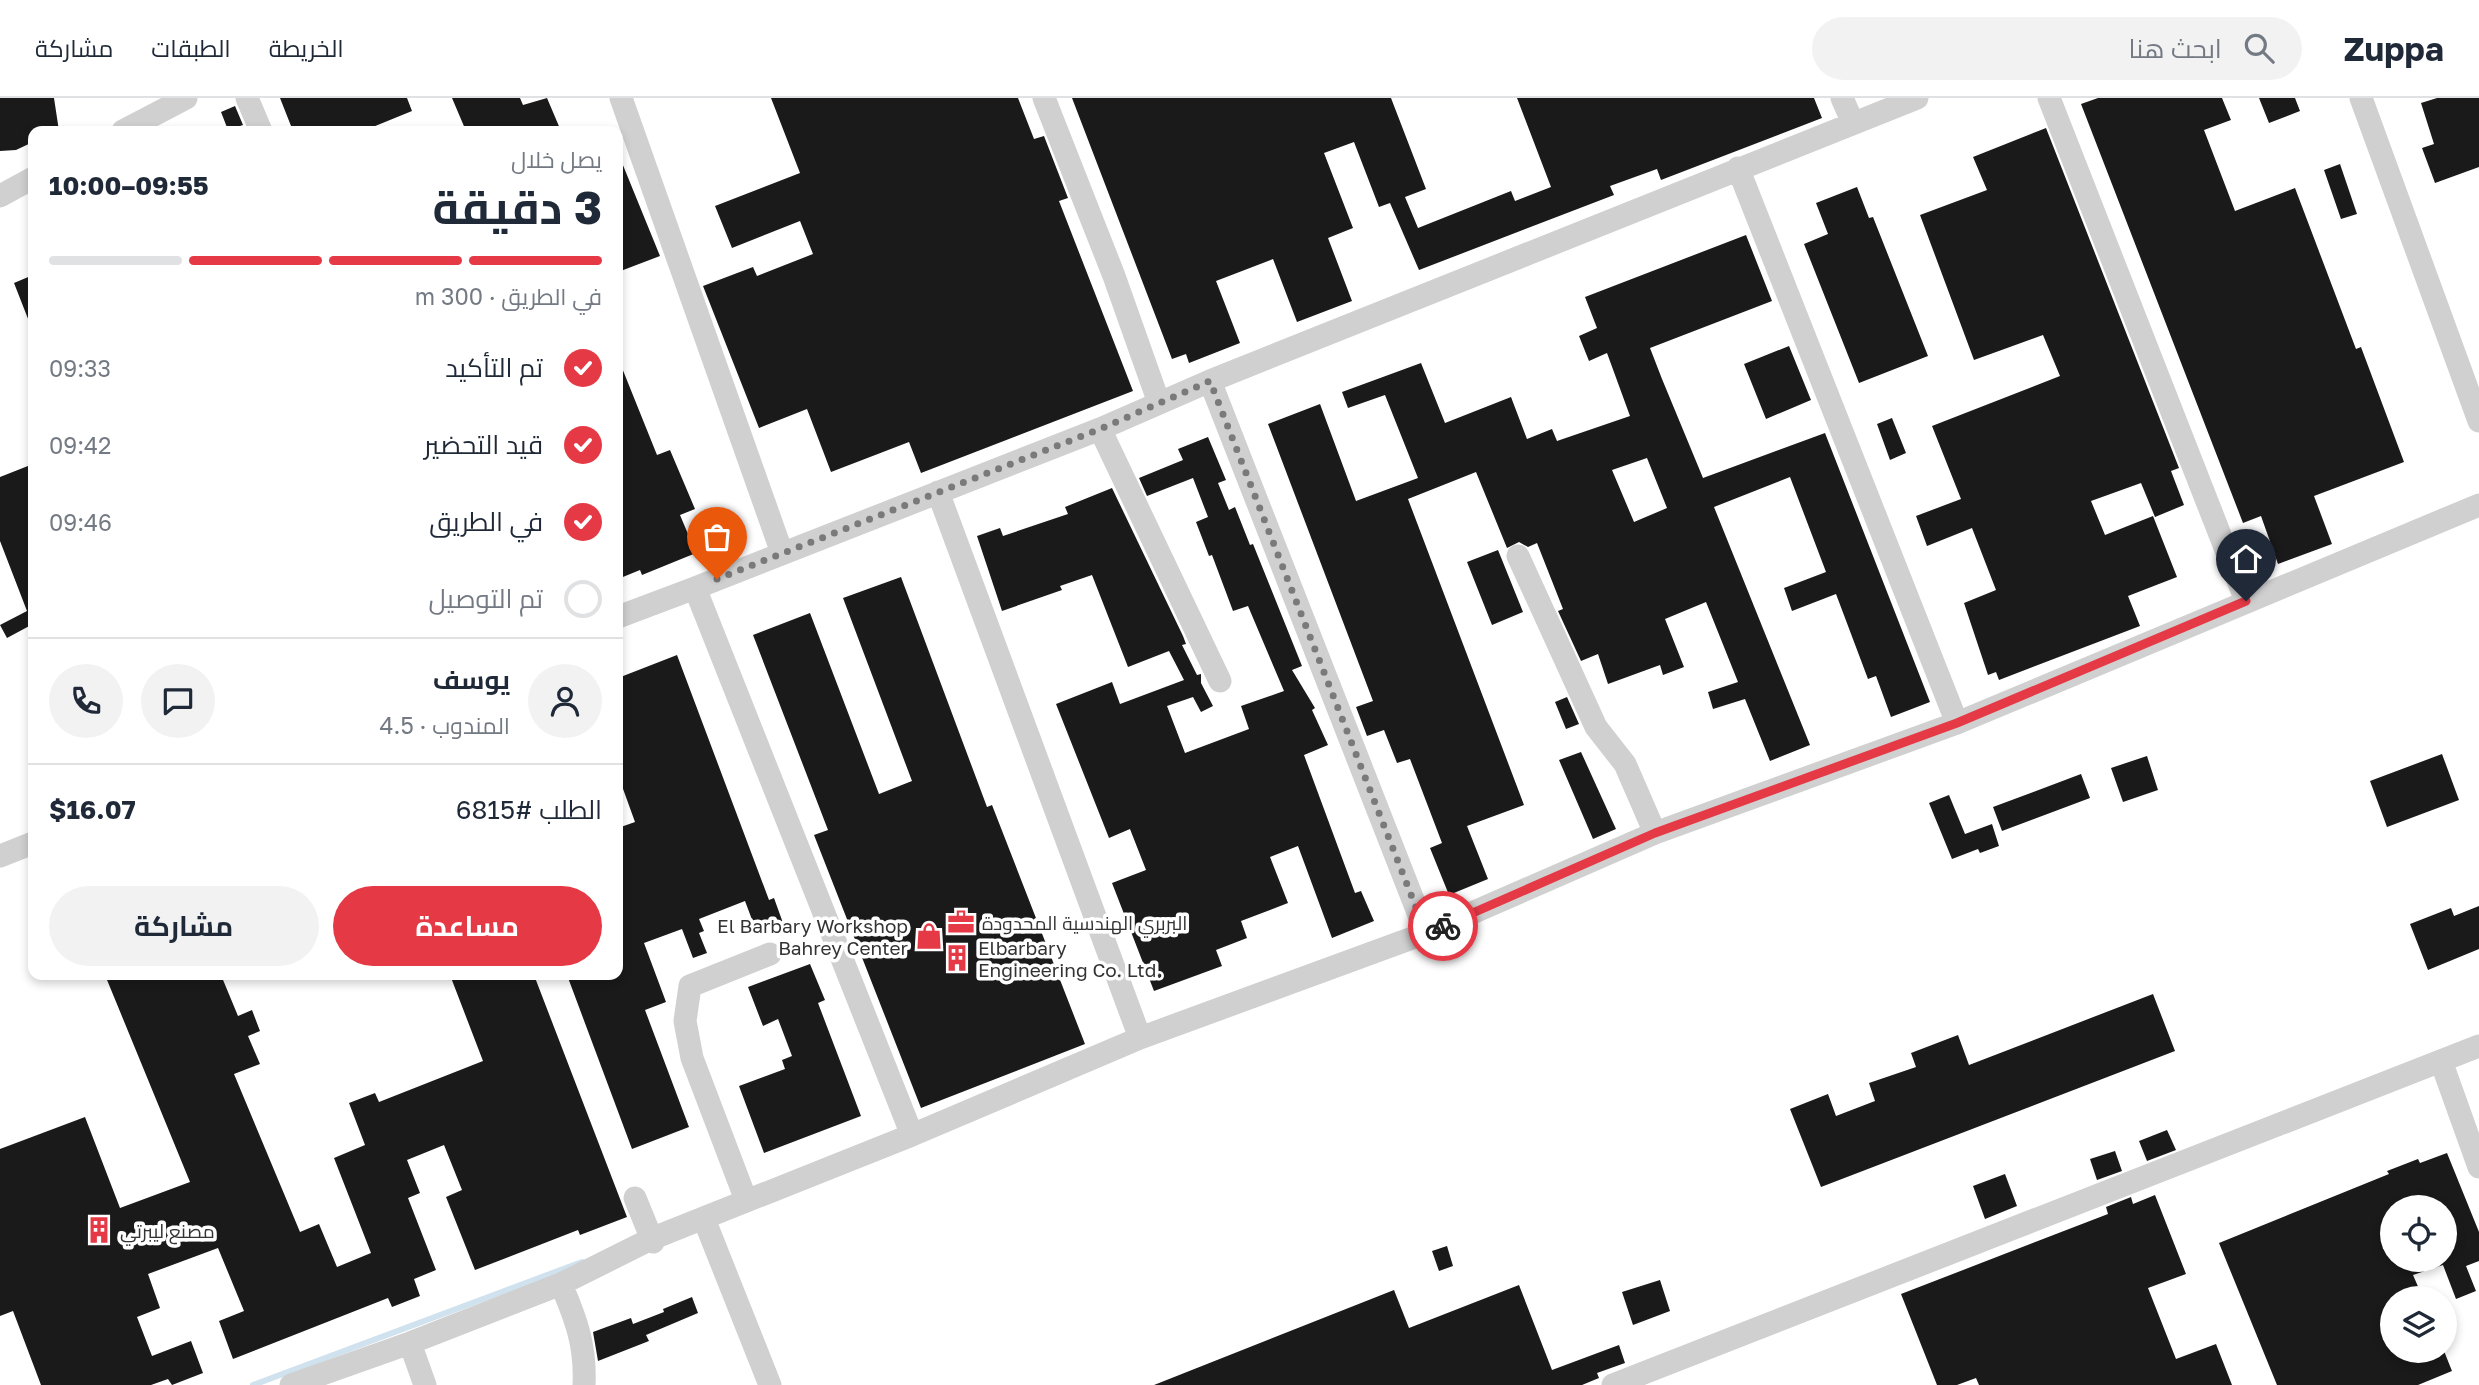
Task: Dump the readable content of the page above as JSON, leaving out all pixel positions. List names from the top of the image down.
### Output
{
  "places": {
    "office": ["البربري الهندسية المحدودة"],
    "shop": ["El Barbary Workshop Bahrey Center"],
    "building": ["Elbarbary Engineering Co. Ltd.", "مصنع ليبرتي"]
  },
  "page": {
    "header": "Zuppa",
    "search": "ابحث هنا",
    "nav": ["الخريطة", "الطبقات", "مشاركة"],
    "heading": ["3 دقيقة", "يصل خلال", "09:55–10:00"],
    "panel": [
      "يوسف",
      "المندوب · 4.5",
      "الطلب #6815",
      "$16.07"
    ],
    "bar": "في الطريق · 300 m",
    "list": [
      ["تم التأكيد", "09:33"],
      ["قيد التحضير", "09:42"],
      ["في الطريق", "09:46"],
      "تم التوصيل"
    ],
    "buttons": ["مساعدة", "مشاركة"]
  }
}
